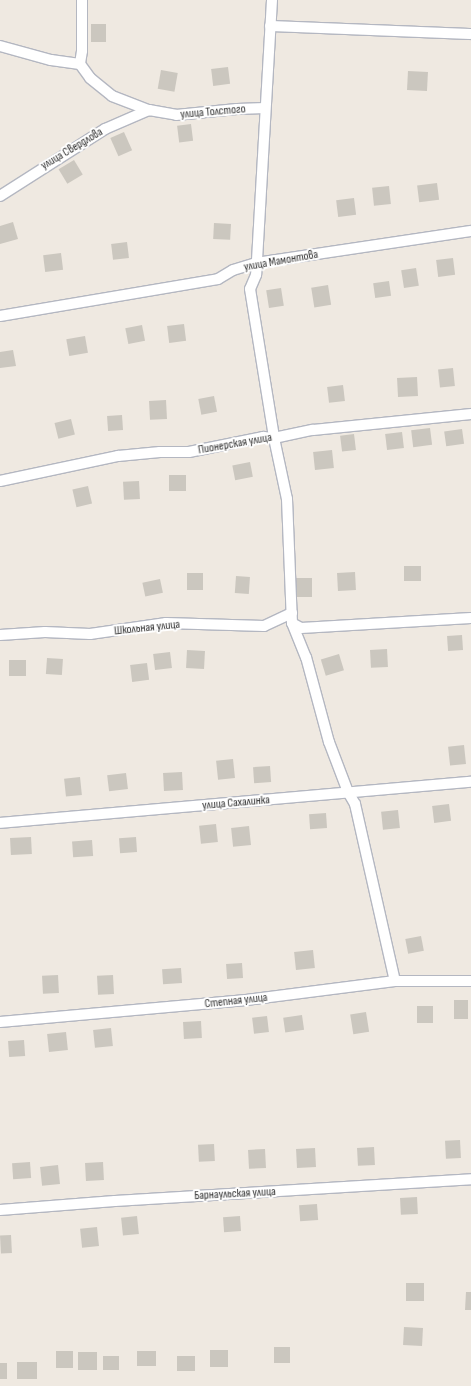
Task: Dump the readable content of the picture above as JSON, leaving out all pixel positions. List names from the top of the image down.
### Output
{
  "streets": {
    "street": [
      "улица Толстого",
      "улица Свердлова",
      "улица Мамонтова",
      "Пионерская улица",
      "Школьная улица",
      "улица Сахалинка",
      "Степная улица",
      "Барнаульская улица"
    ]
  },
  "crossings": [
    ["улица Толстого", "улица Свердлова"]
  ]
}
